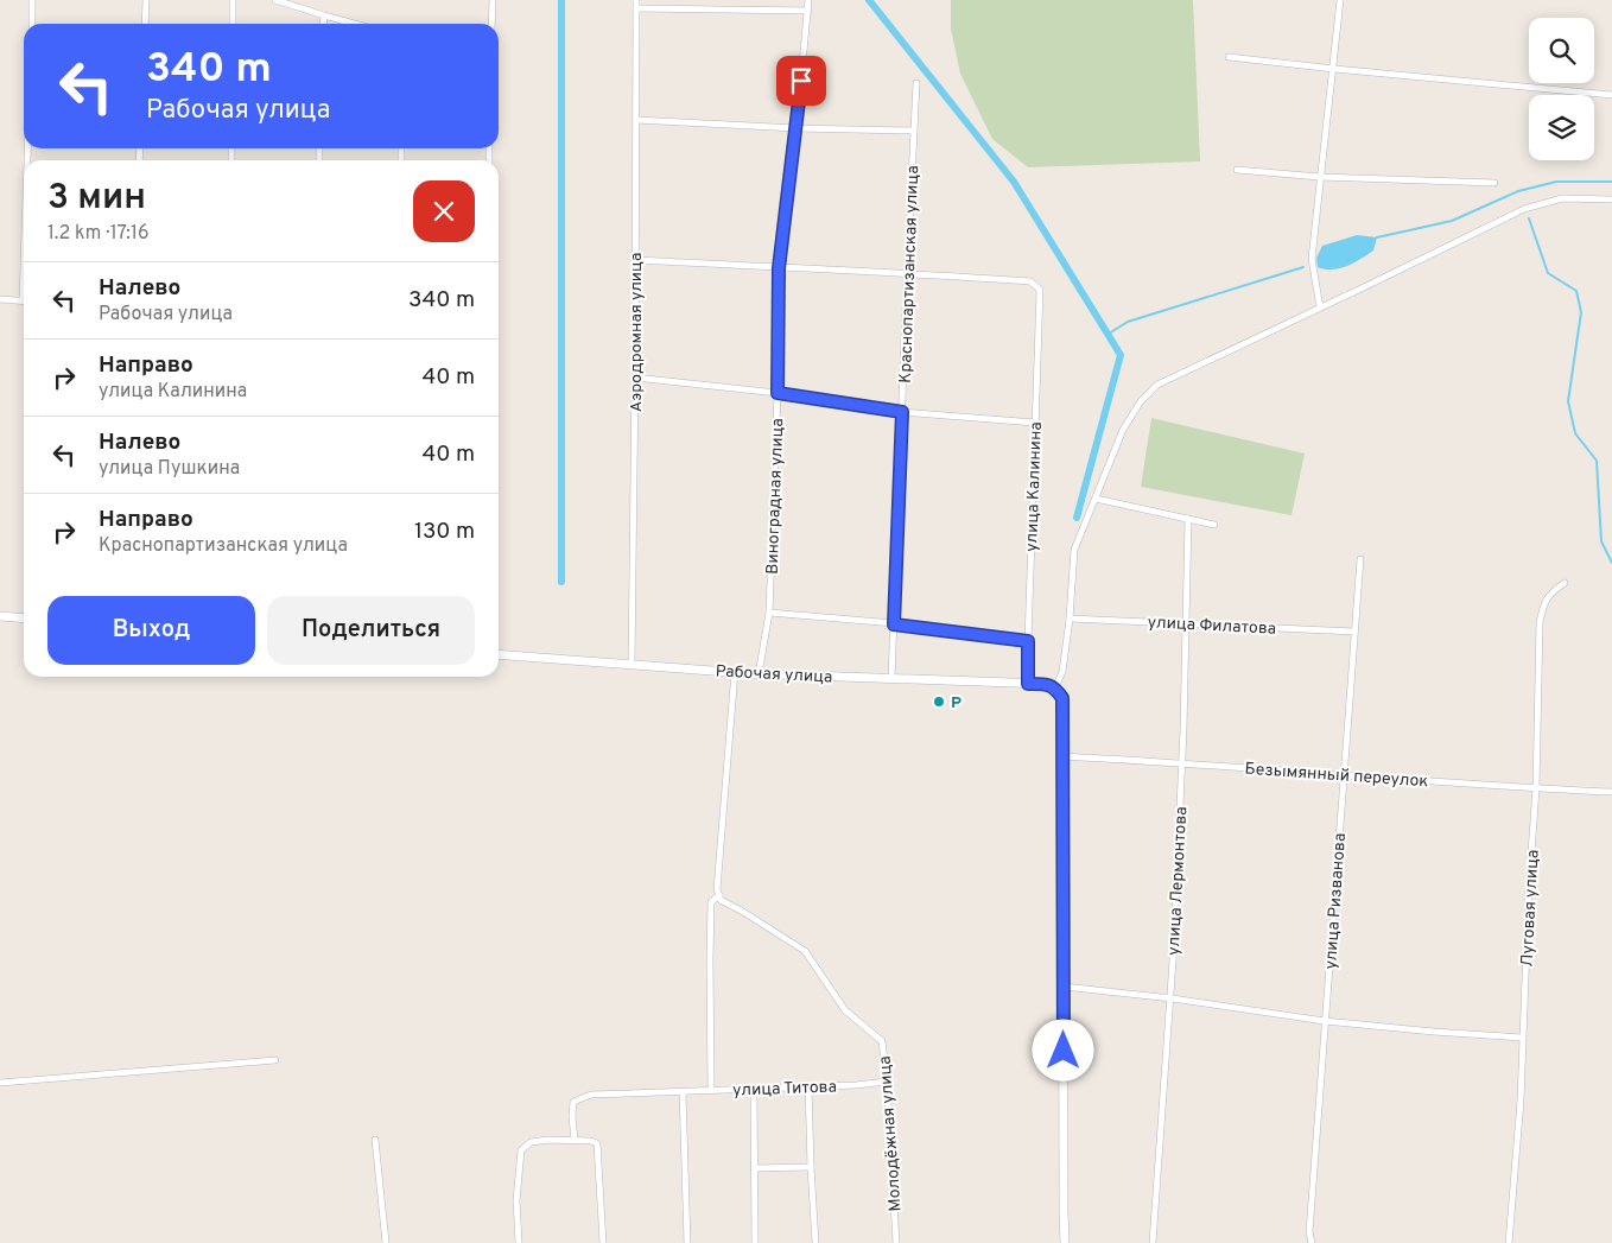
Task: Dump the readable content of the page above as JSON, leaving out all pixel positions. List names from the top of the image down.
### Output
{
  "streets": {
    "street": [
      "Краснопартизанская улица",
      "Аэродромная улица",
      "улица Калинина",
      "Виноградная улица",
      "улица Филатова",
      "Рабочая улица",
      "Безымянный переулок",
      "улица Лермонтова",
      "улица Ризванова",
      "Луговая улица",
      "улица Титова",
      "Молодёжная улица"
    ]
  },
  "crossings": [
    ["Краснопартизанская улица", "улица Калинина"],
    ["Краснопартизанская улица", "Рабочая улица"],
    ["Аэродромная улица", "Рабочая улица"],
    ["улица Калинина", "Рабочая улица"],
    ["Виноградная улица", "Рабочая улица"],
    ["улица Филатова", "улица Лермонтова"],
    ["улица Филатова", "улица Ризванова"],
    ["Безымянный переулок", "улица Лермонтова"],
    ["Безымянный переулок", "улица Ризванова"],
    ["Безымянный переулок", "Луговая улица"],
    ["улица Титова", "Молодёжная улица"]
  ],
  "places": ["Р"],
  "page": {
    "turn": ["340 m", "Рабочая улица"],
    "heading": ["3 мин", "1.2 km · 17:16"],
    "list": [
      {
        "name": "Налево",
        "note": "Рабочая улица",
        "value": "340 m"
      },
      {
        "name": "Направо",
        "note": "улица Калинина",
        "value": "40 m"
      },
      {
        "name": "Налево",
        "note": "улица Пушкина",
        "value": "40 m"
      },
      {
        "name": "Направо",
        "note": "Краснопартизанская улица",
        "value": "130 m"
      }
    ],
    "buttons": ["Выход", "Поделиться"]
  }
}
